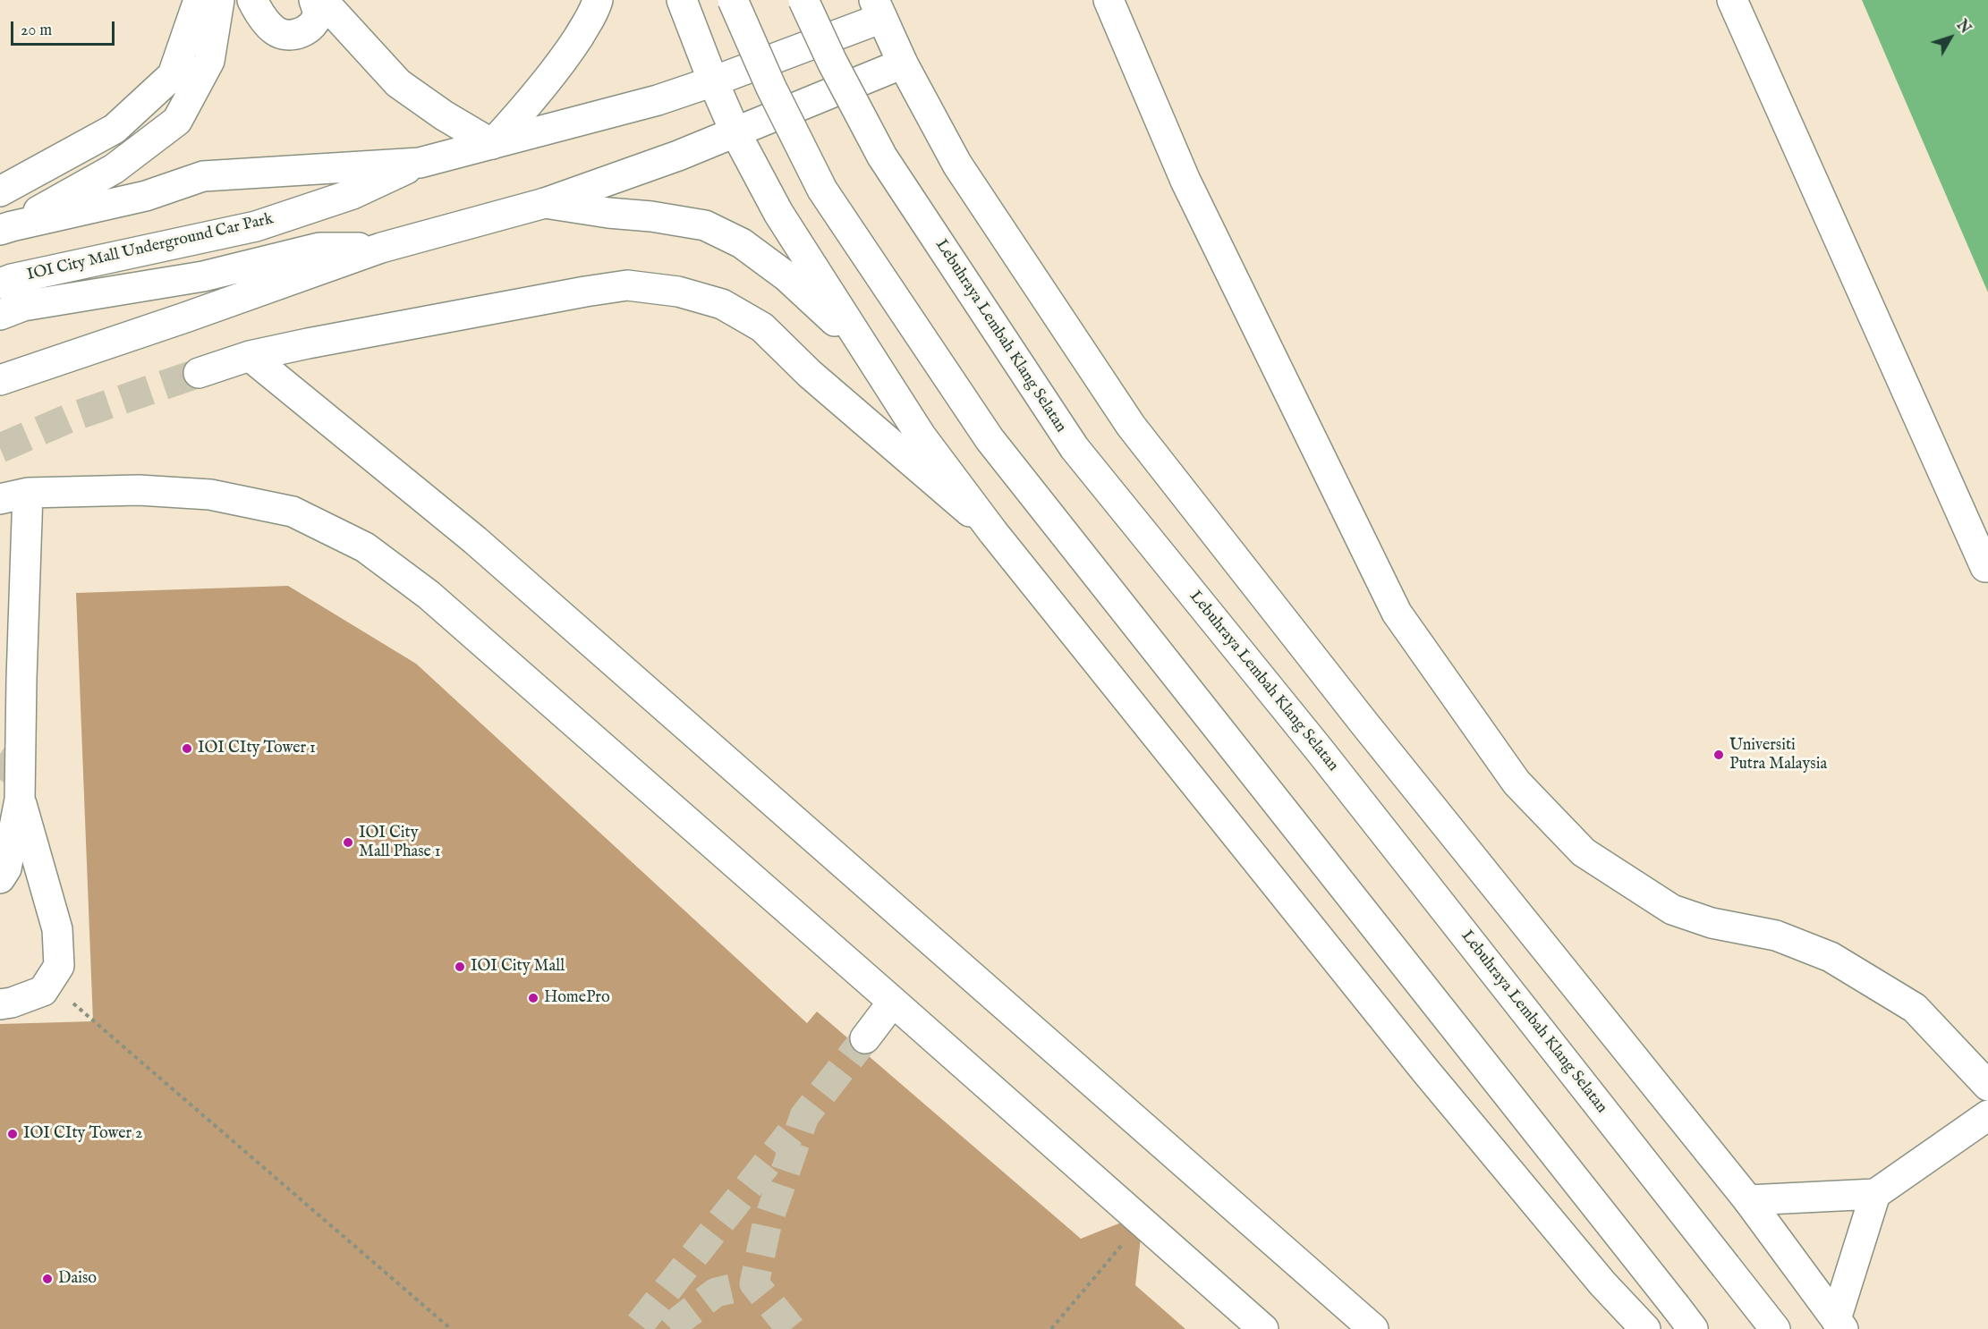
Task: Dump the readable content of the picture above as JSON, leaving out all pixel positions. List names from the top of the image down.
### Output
{
  "streets": {
    "main road": ["IOI City Mall Underground Car Park", "Lebuhraya Lembah Klang Selatan"]
  },
  "places": [
    "IOI CIty Tower 1",
    "Universiti Putra Malaysia",
    "IOI City Mall Phase 1",
    "IOI City Mall",
    "HomePro",
    "IOI CIty Tower 2",
    "Daiso"
  ],
  "scale_bar": "20 m",
  "north": "top right"
}
